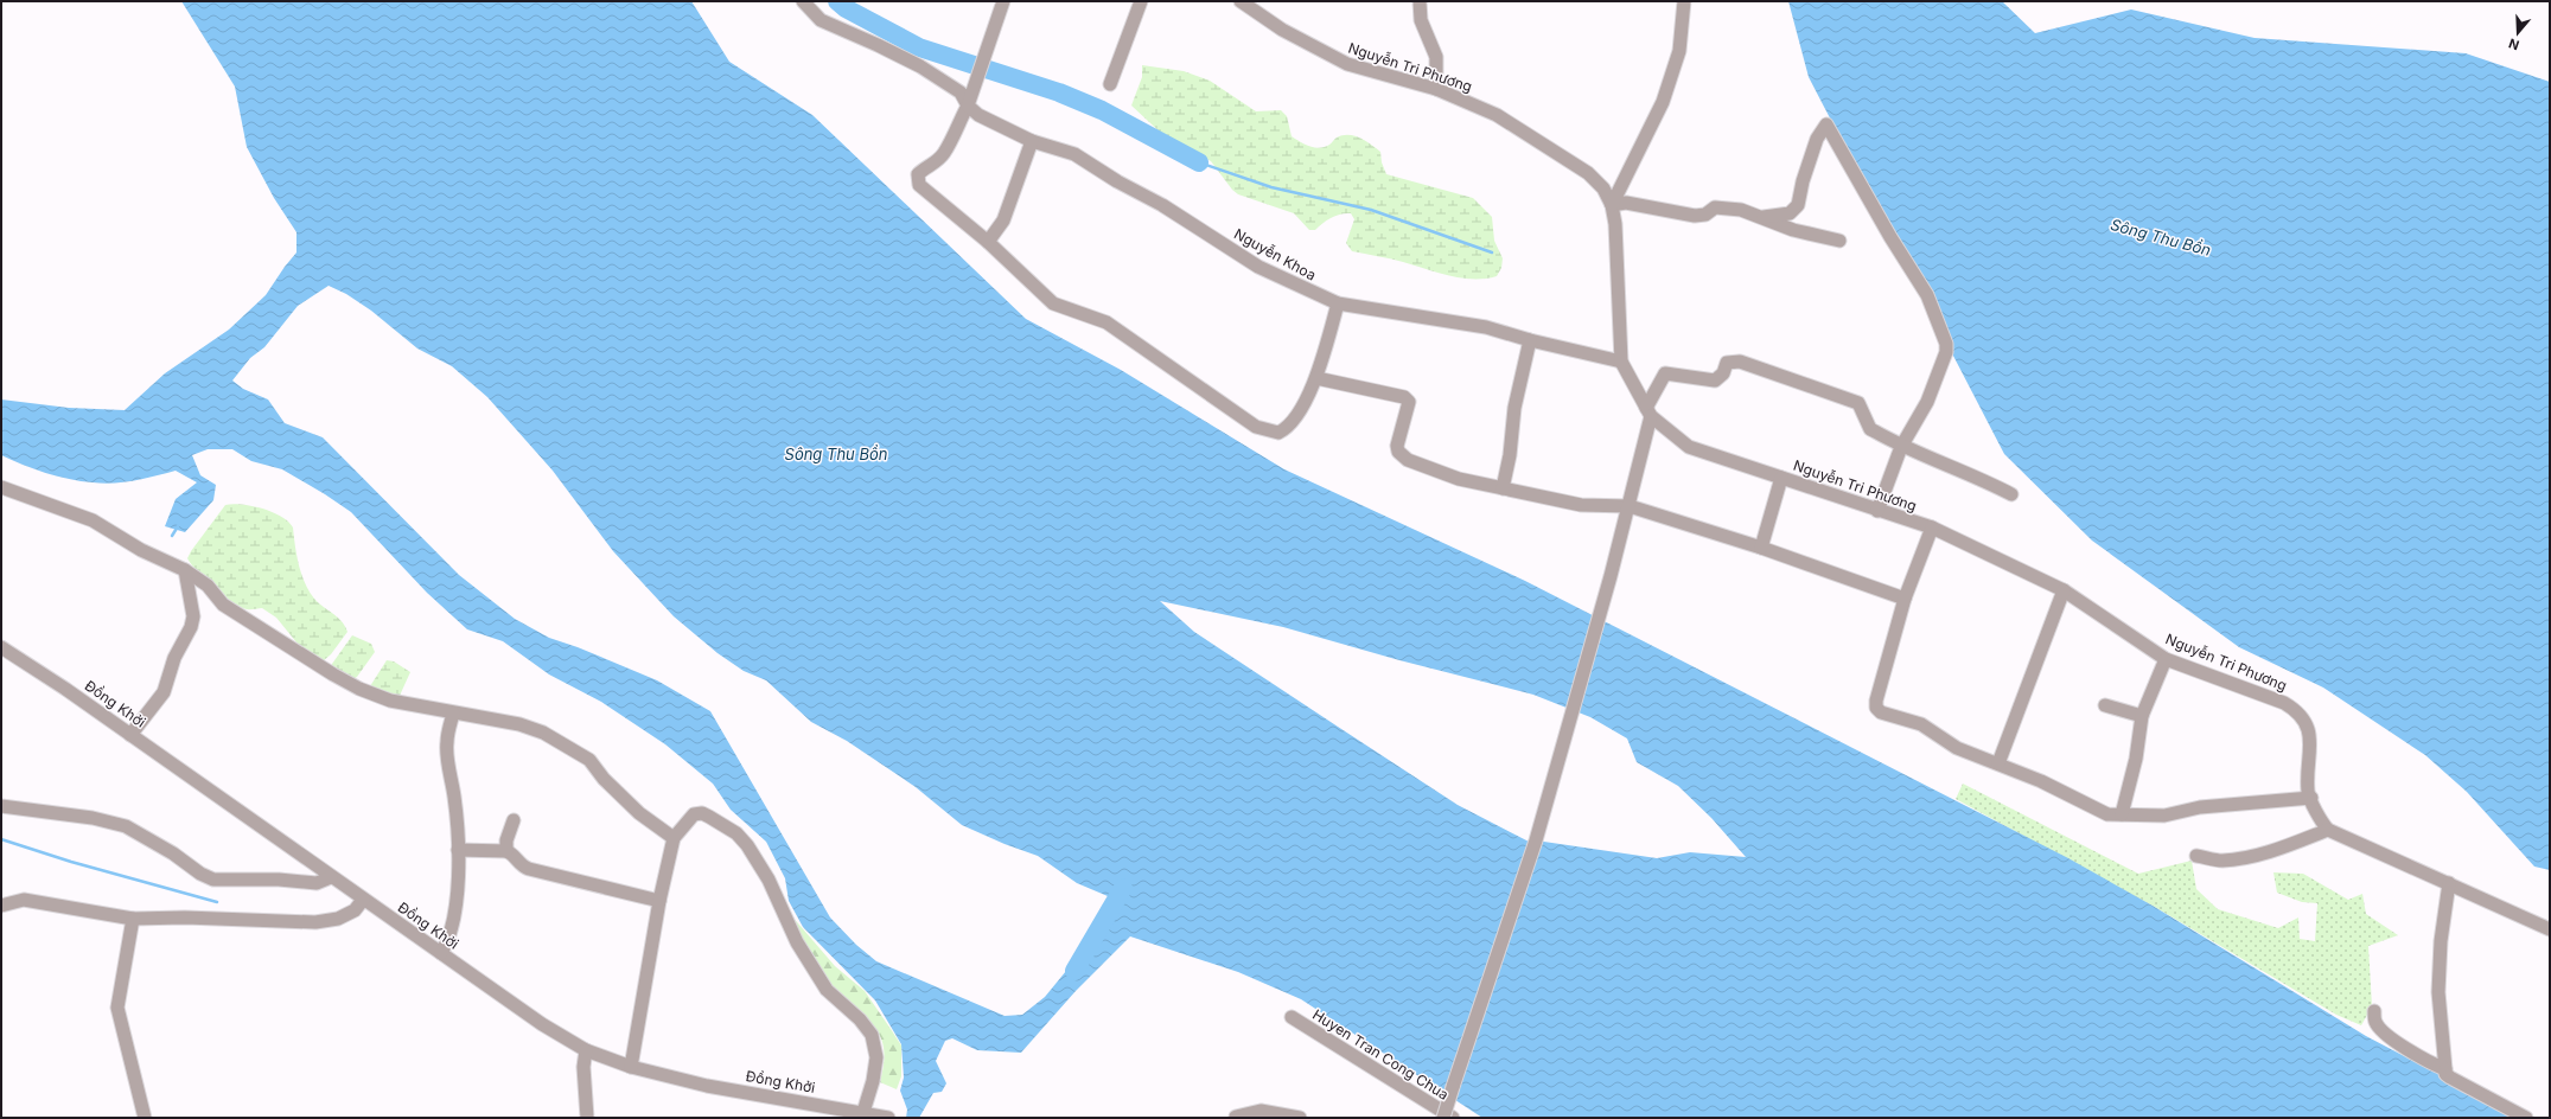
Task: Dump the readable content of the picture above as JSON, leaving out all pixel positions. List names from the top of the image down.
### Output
{
  "streets": {
    "street": [
      "Nguyễn Tri Phương",
      "Nguyễn Khoa",
      "Đồng Khởi",
      "Huyen Tran Cong Chua"
    ]
  },
  "crossings": [
    ["Nguyễn Tri Phương", "Nguyễn Khoa"]
  ],
  "water": ["Sông Thu Bồn"],
  "north": "bottom"
}
